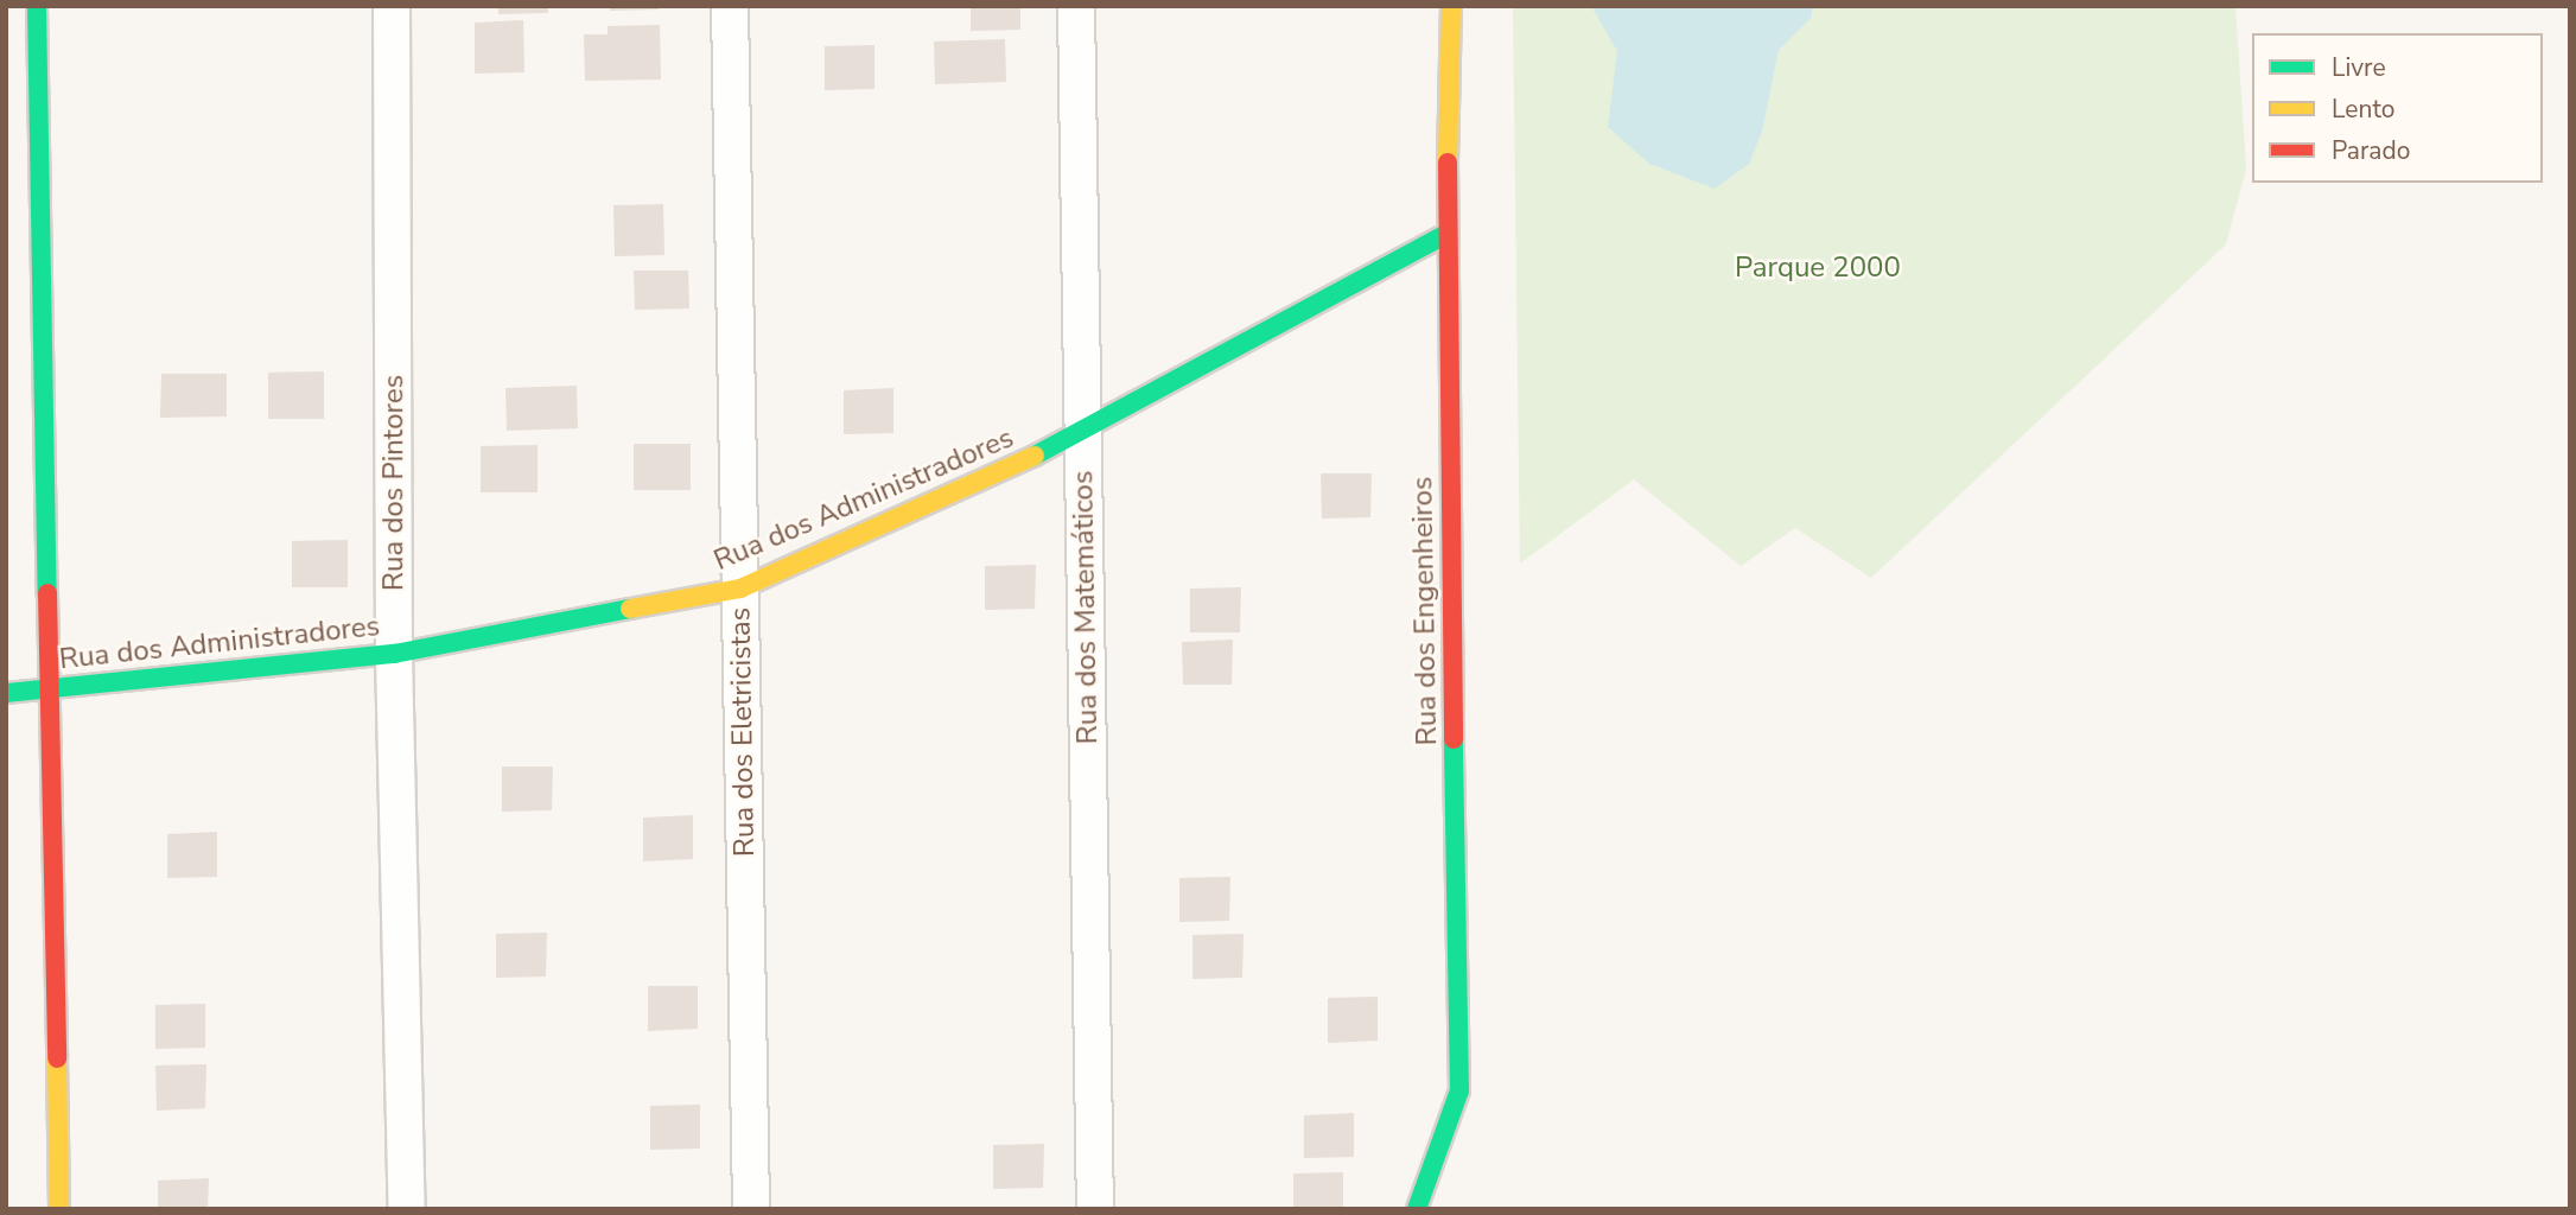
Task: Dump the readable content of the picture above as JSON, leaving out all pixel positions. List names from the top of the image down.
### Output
{
  "streets": {
    "street": [
      "Rua dos Pintores",
      "Rua dos Administradores",
      "Rua dos Matemáticos",
      "Rua dos Engenheiros",
      "Rua dos Eletricistas"
    ]
  },
  "crossings": [
    ["Rua dos Pintores", "Rua dos Administradores"],
    ["Rua dos Administradores", "Rua dos Matemáticos"],
    ["Rua dos Administradores", "Rua dos Engenheiros"],
    ["Rua dos Administradores", "Rua dos Eletricistas"]
  ],
  "parks": ["Parque 2000"],
  "legend": ["Livre", "Lento", "Parado"]
}
